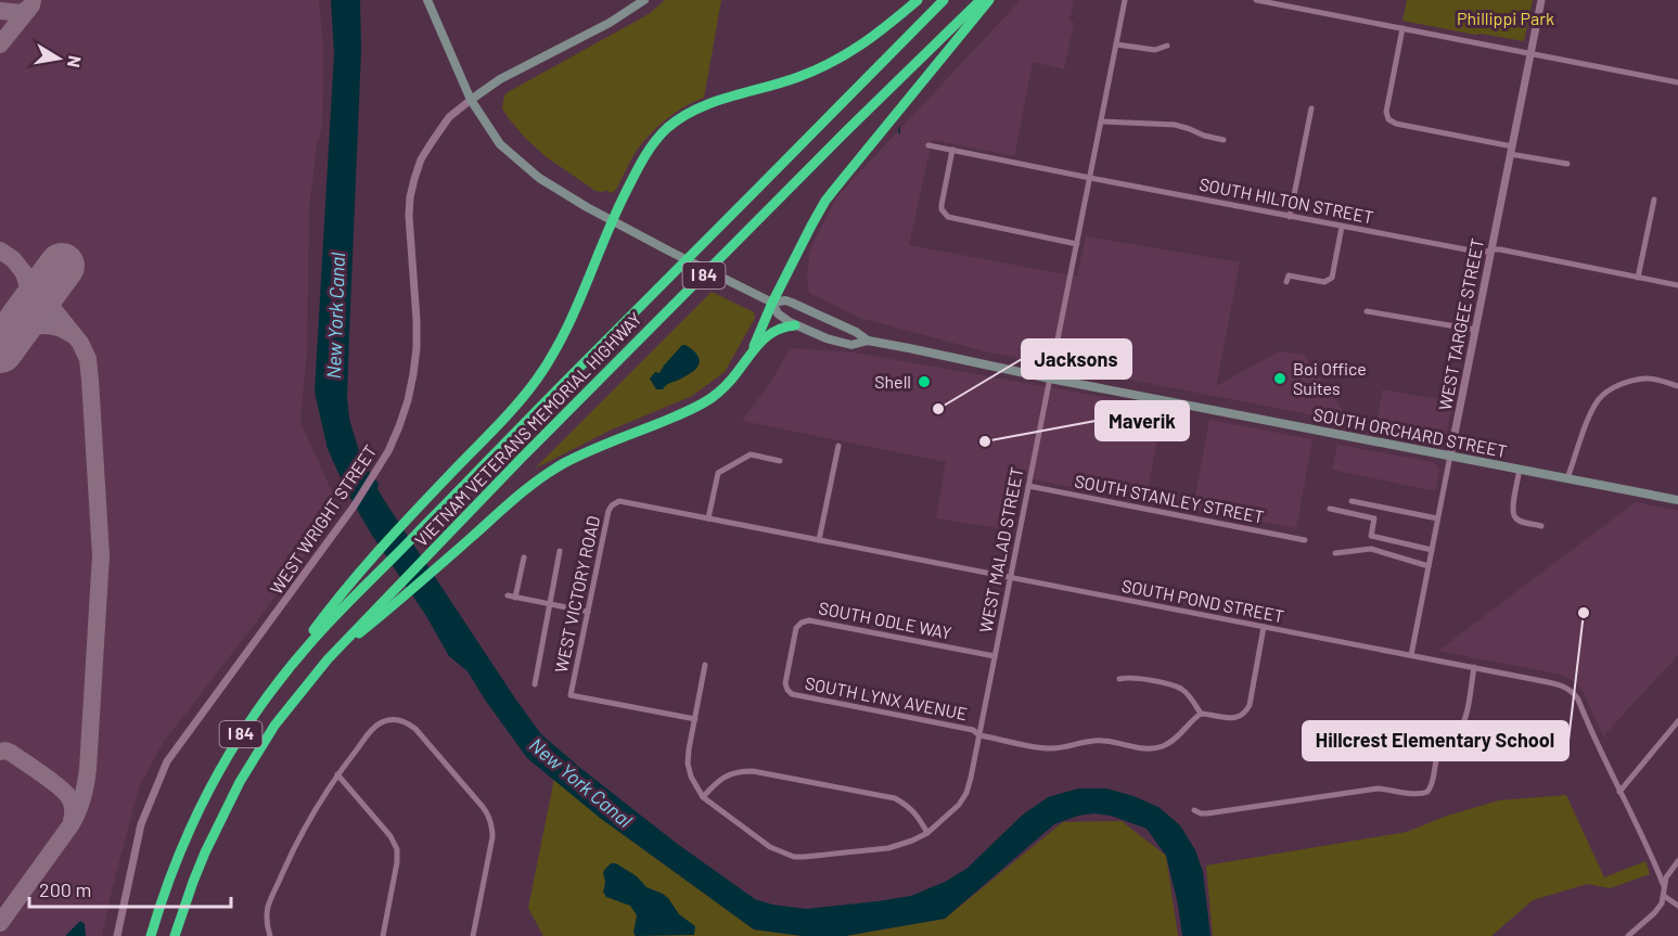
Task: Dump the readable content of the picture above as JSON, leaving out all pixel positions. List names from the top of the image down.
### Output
{
  "streets": {
    "highway": ["I 84", "VIETNAM VETERANS MEMORIAL HIGHWAY"],
    "main road": ["SOUTH ORCHARD STREET"],
    "street": [
      "SOUTH HILTON STREET",
      "WEST TARGEE STREET",
      "SOUTH STANLEY STREET",
      "WEST WRIGHT STREET",
      "WEST MALAD STREET",
      "WEST VICTORY ROAD",
      "SOUTH POND STREET",
      "SOUTH ODLE WAY",
      "SOUTH LYNX AVENUE"
    ]
  },
  "crossings": [
    ["SOUTH HILTON STREET", "WEST TARGEE STREET"],
    ["SOUTH HILTON STREET", "WEST MALAD STREET"],
    ["WEST TARGEE STREET", "SOUTH ORCHARD STREET"],
    ["WEST TARGEE STREET", "SOUTH POND STREET"],
    ["SOUTH ORCHARD STREET", "WEST WRIGHT STREET"],
    ["SOUTH ORCHARD STREET", "WEST MALAD STREET"],
    ["SOUTH STANLEY STREET", "WEST MALAD STREET"],
    ["WEST MALAD STREET", "SOUTH POND STREET"],
    ["WEST MALAD STREET", "SOUTH ODLE WAY"],
    ["WEST MALAD STREET", "SOUTH LYNX AVENUE"],
    ["WEST VICTORY ROAD", "SOUTH POND STREET"],
    ["SOUTH ODLE WAY", "SOUTH LYNX AVENUE"]
  ],
  "water": ["New York Canal"],
  "parks": ["Phillippi Park"],
  "places": [
    "Boi Office Suites",
    "Shell",
    "Jacksons",
    "Maverik",
    "Hillcrest Elementary School"
  ],
  "scale_bar": "200 m",
  "north": "right"
}
